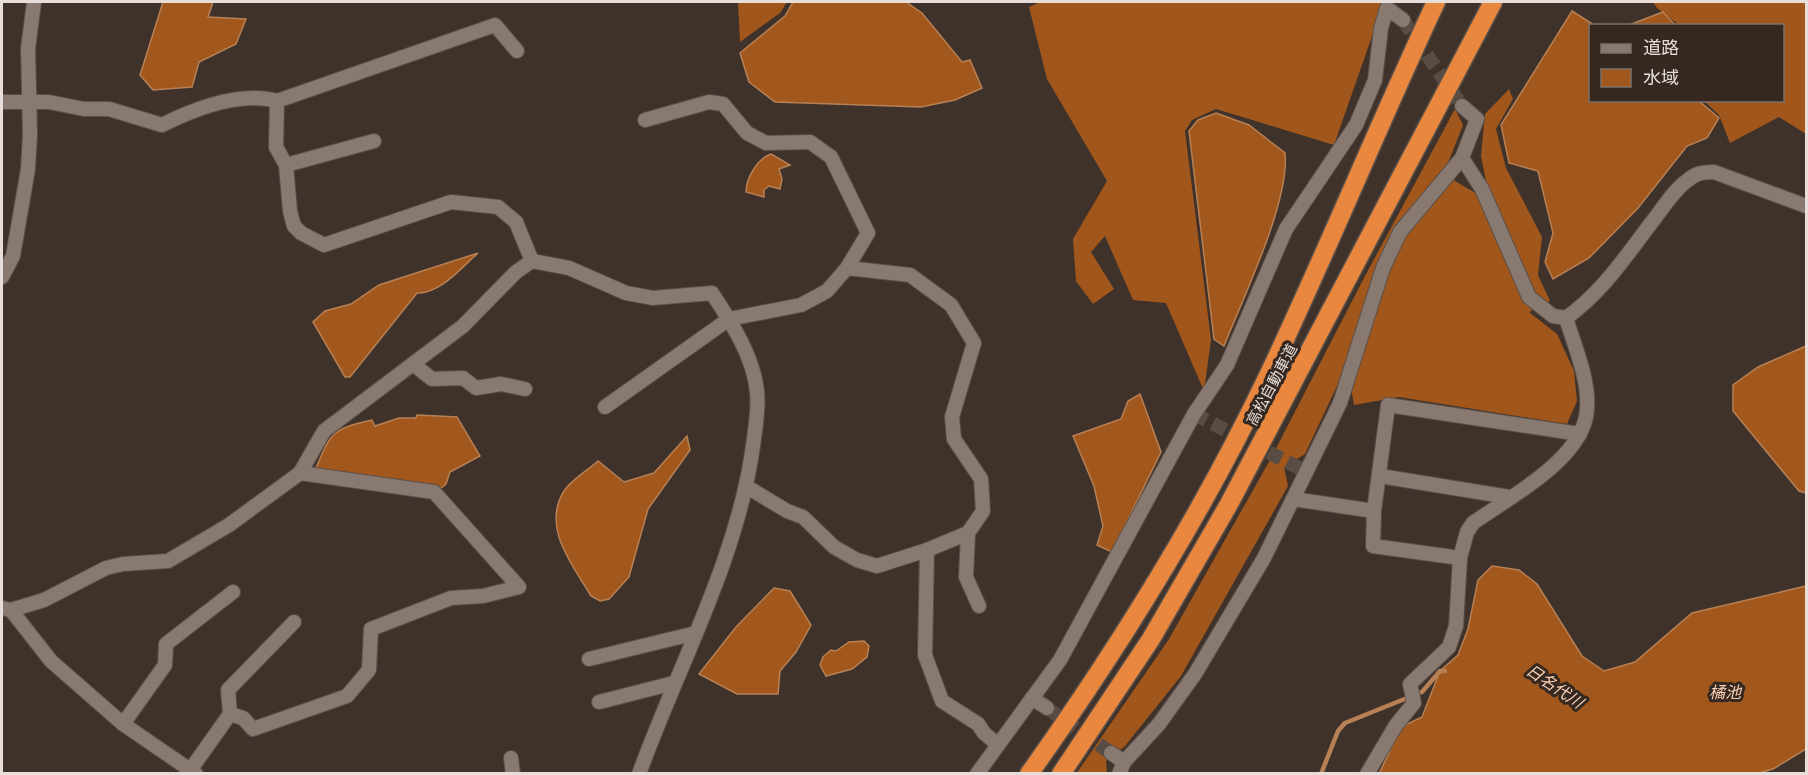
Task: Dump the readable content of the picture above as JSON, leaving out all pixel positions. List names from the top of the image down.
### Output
{
  "streets": {
    "highway": ["高松自動車道"]
  },
  "water": ["日名代川", "橘池"],
  "legend": ["道路", "水域"]
}
